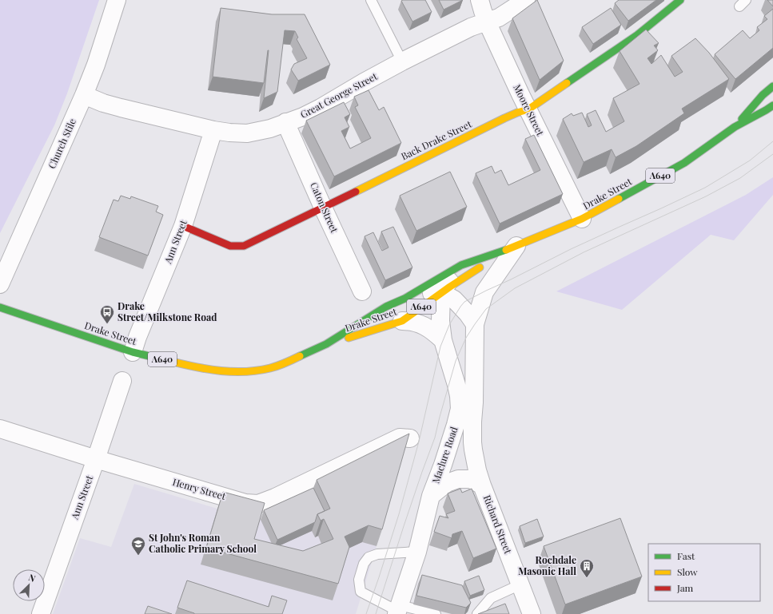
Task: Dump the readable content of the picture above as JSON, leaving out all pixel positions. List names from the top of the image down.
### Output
{
  "streets": {
    "main road": ["Back Drake Street", "A640", "Drake Street"],
    "street": [
      "Great George Street",
      "Moore Street",
      "Church Stile",
      "Caton Street",
      "Ann Street",
      "Maclure Road",
      "Henry Street",
      "Richard Street"
    ]
  },
  "crossings": [
    ["Great George Street", "Moore Street"],
    ["Great George Street", "Church Stile"],
    ["Great George Street", "Caton Street"],
    ["Great George Street", "Ann Street"],
    ["Moore Street", "Back Drake Street"],
    ["Moore Street", "Drake Street"],
    ["Back Drake Street", "Caton Street"],
    ["Back Drake Street", "Ann Street"],
    ["Drake Street", "Ann Street"],
    ["Drake Street", "Maclure Road"],
    ["Drake Street", "Richard Street"],
    ["Ann Street", "Henry Street"]
  ],
  "places": {
    "bus stop": ["Drake Street/Milkstone Road"],
    "school or university": ["St John's Roman Catholic Primary School"],
    "building": ["Rochdale Masonic Hall"]
  },
  "legend": ["Fast", "Slow", "Jam"],
  "north": "top right"
}
